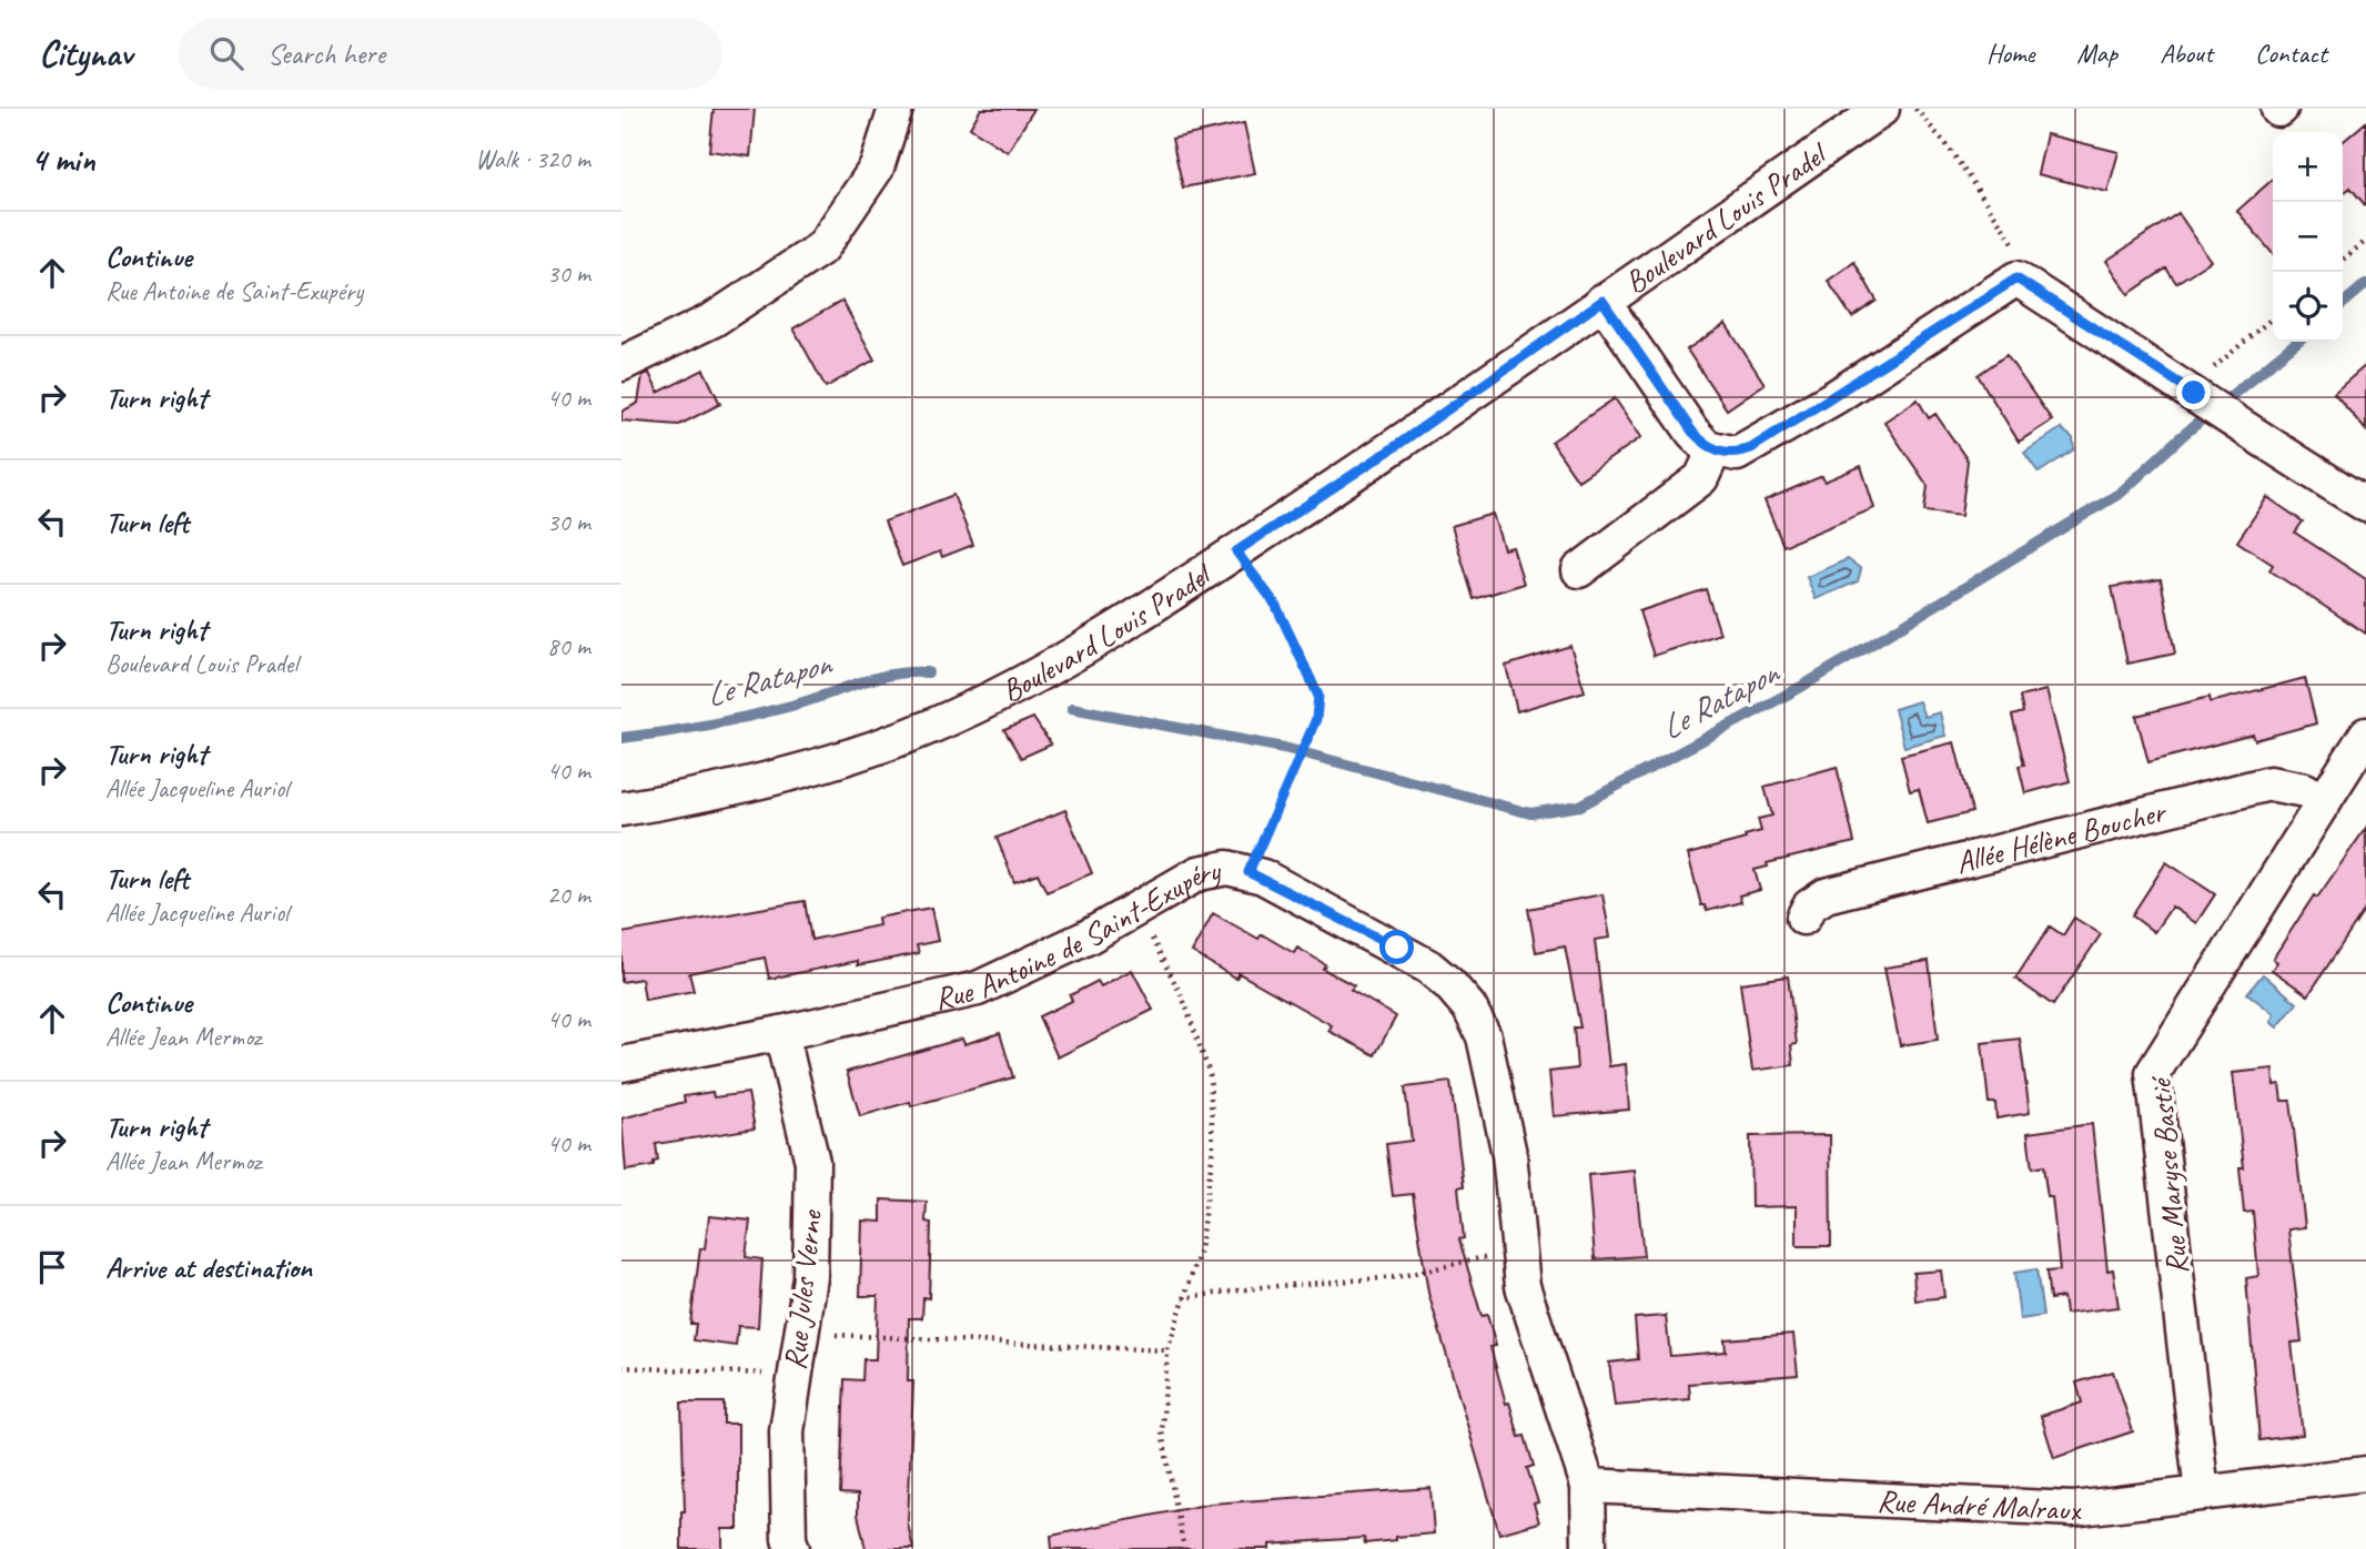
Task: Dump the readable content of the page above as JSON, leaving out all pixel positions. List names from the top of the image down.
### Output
{
  "streets": {
    "street": [
      "Boulevard Louis Pradel",
      "Allée Hélène Boucher",
      "Rue Antoine de Saint-Exupéry",
      "Rue Maryse Bastié",
      "Rue Jules Verne",
      "Rue André Malraux"
    ]
  },
  "crossings": [
    ["Allée Hélène Boucher", "Rue Maryse Bastié"],
    ["Rue Antoine de Saint-Exupéry", "Rue Jules Verne"],
    ["Rue Antoine de Saint-Exupéry", "Rue André Malraux"],
    ["Rue Maryse Bastié", "Rue André Malraux"]
  ],
  "water": ["Le Ratapon"],
  "page": {
    "header": "Citynav",
    "search": "Search here",
    "nav": [
      "Home",
      "Map",
      "About",
      "Contact"
    ],
    "heading": ["4 min", "Walk · 320 m"],
    "map_buttons": ["+", "−"],
    "list": [
      ["Continue", "Rue Antoine de Saint-Exupéry", "30 m"],
      ["Turn right", "40 m"],
      ["Turn left", "30 m"],
      ["Turn right", "Boulevard Louis Pradel", "80 m"],
      ["Turn right", "Allée Jacqueline Auriol", "40 m"],
      ["Turn left", "Allée Jacqueline Auriol", "20 m"],
      ["Continue", "Allée Jean Mermoz", "40 m"],
      ["Turn right", "Allée Jean Mermoz", "40 m"],
      "Arrive at destination"
    ]
  }
}
